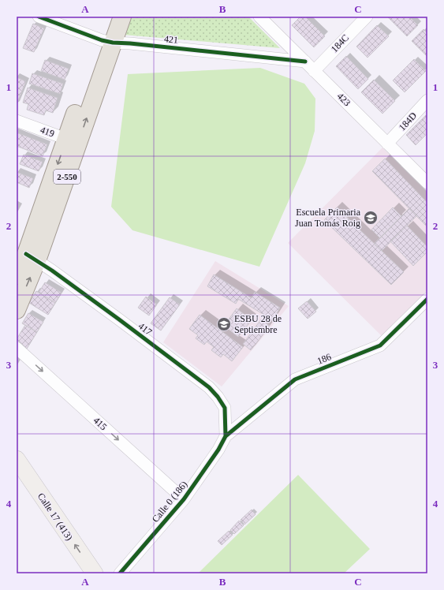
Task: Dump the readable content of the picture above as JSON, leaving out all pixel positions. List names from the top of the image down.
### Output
{
  "streets": {
    "main road": ["2-550", "Calle 17 (413)"],
    "street": [
      "421",
      "184C",
      "423",
      "184D",
      "419",
      "417",
      "186",
      "415",
      "Calle 0 (186)"
    ]
  },
  "crossings": [
    ["421", "423"],
    ["421", "2-550"],
    ["184C", "423"],
    ["423", "184D"],
    ["419", "2-550"],
    ["2-550", "417"],
    ["417", "186"],
    ["417", "Calle 0 (186)"],
    ["186", "Calle 0 (186)"],
    ["415", "Calle 0 (186)"]
  ],
  "one_way": ["415", "Calle 17 (413)"],
  "places": {
    "school or university": ["Escuela Primaria Juan Tomás Roig", "ESBU 28 de Septiembre"]
  },
  "grid": {
    "columns": ["A", "B", "C"],
    "rows": [
      "1",
      "2",
      "3",
      "4"
    ]
  }
}
